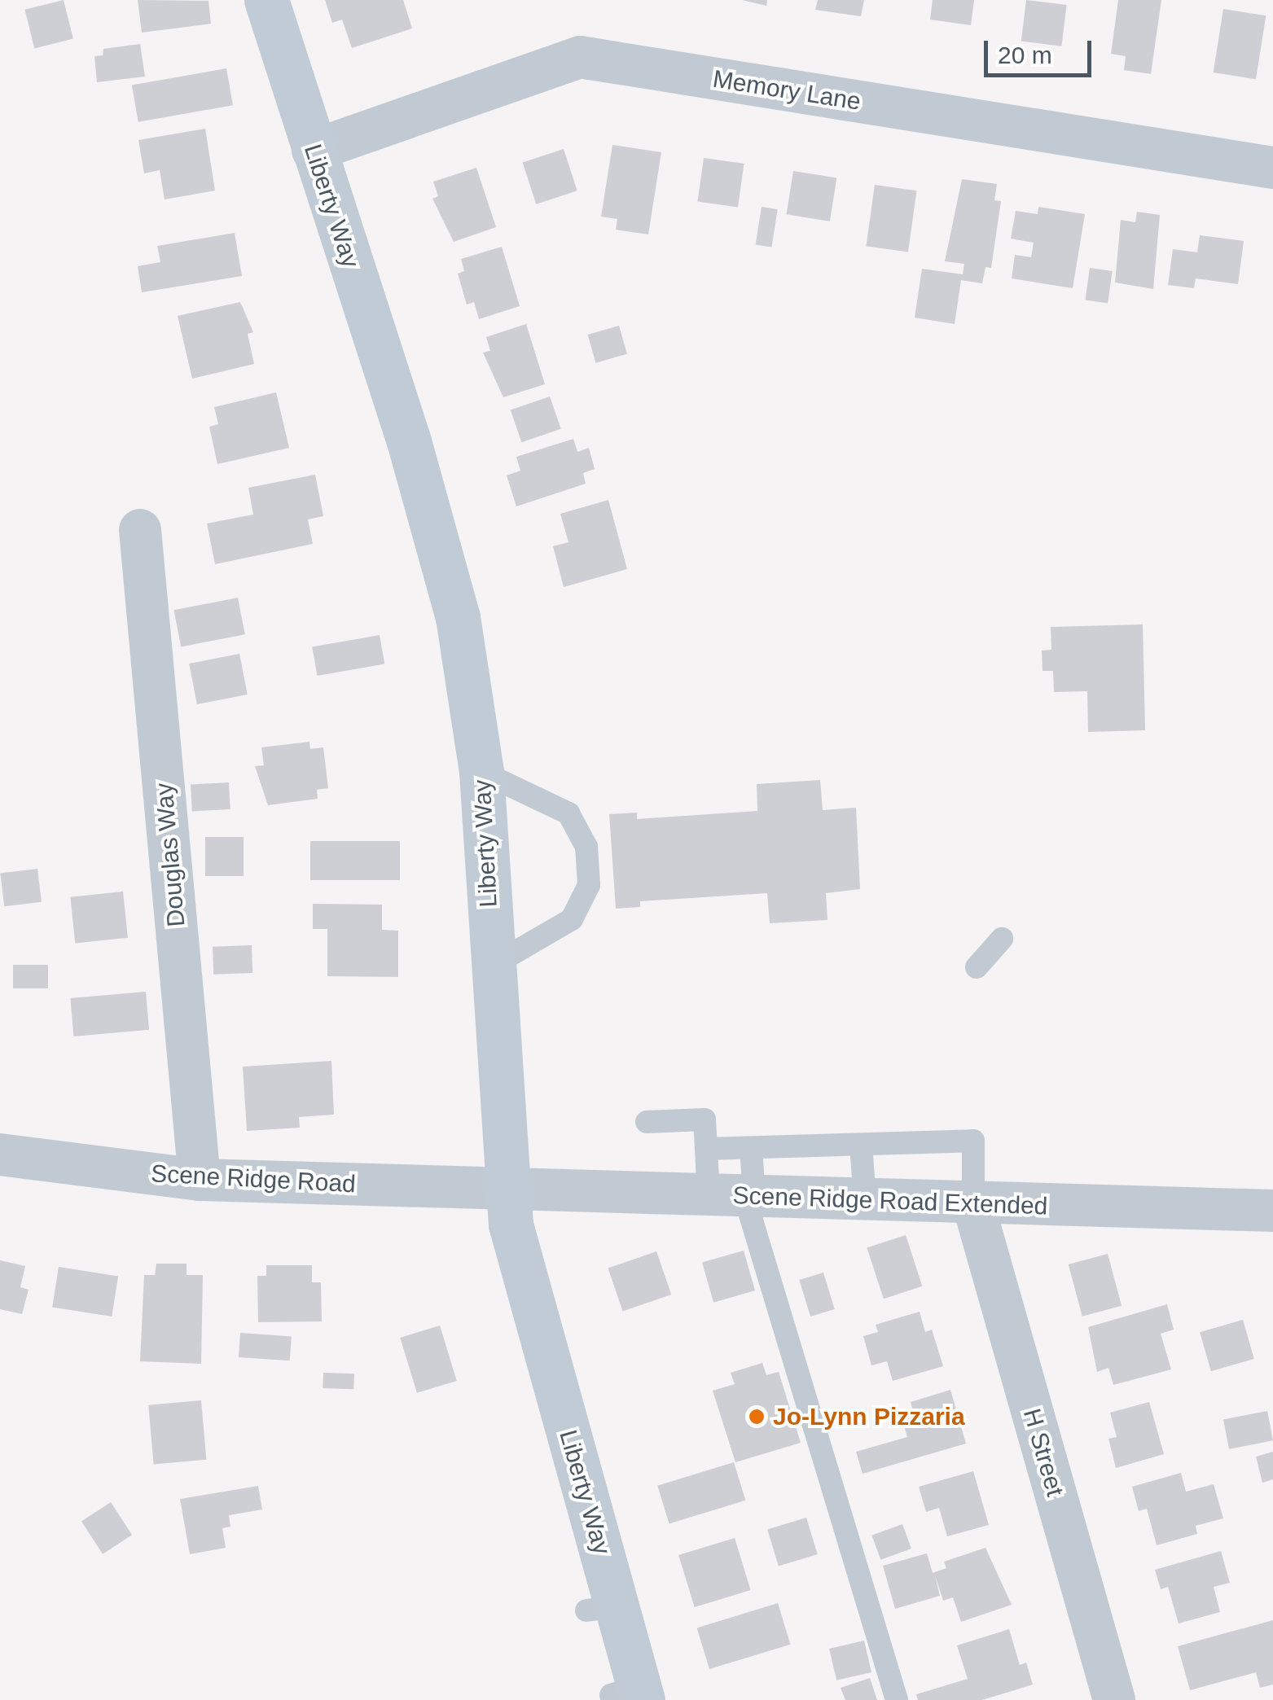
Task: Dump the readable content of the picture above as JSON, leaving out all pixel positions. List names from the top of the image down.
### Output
{
  "streets": {
    "street": [
      "Memory Lane",
      "Liberty Way",
      "Douglas Way",
      "Scene Ridge Road",
      "Scene Ridge Road Extended",
      "H Street"
    ]
  },
  "crossings": [
    ["Memory Lane", "Liberty Way"],
    ["Liberty Way", "Scene Ridge Road"],
    ["Liberty Way", "Scene Ridge Road Extended"],
    ["Douglas Way", "Scene Ridge Road"],
    ["Scene Ridge Road", "Scene Ridge Road Extended"],
    ["Scene Ridge Road Extended", "H Street"]
  ],
  "places": ["Jo-Lynn Pizzaria"],
  "scale_bar": "20 m"
}
